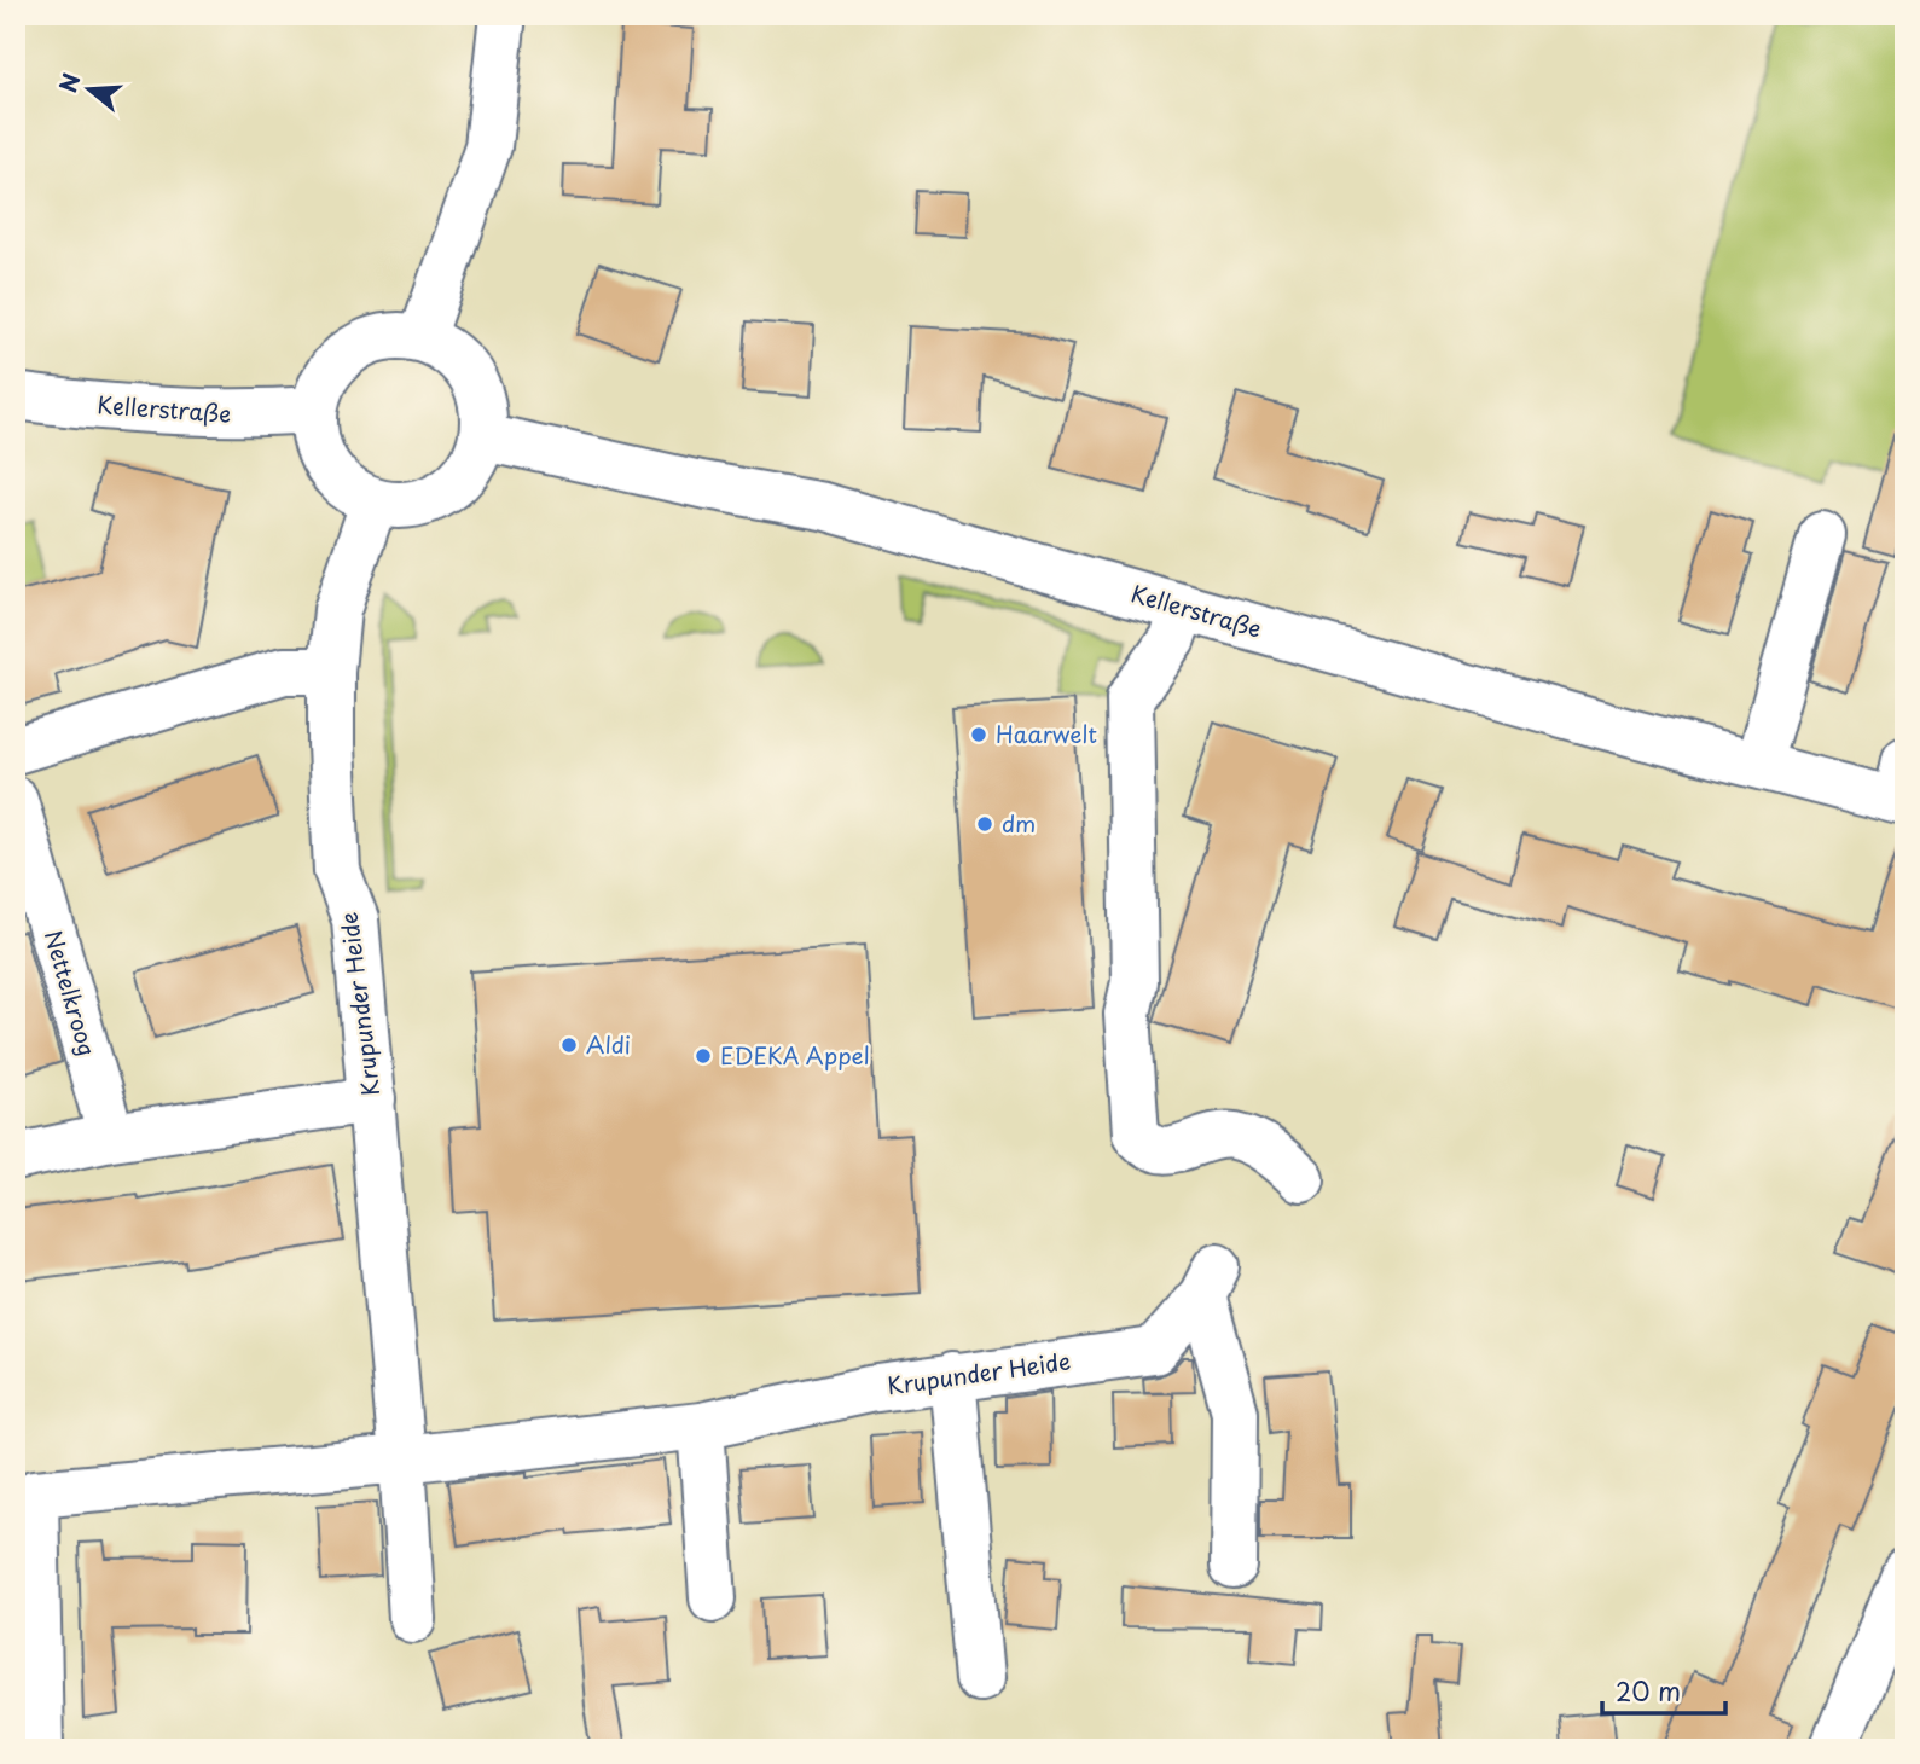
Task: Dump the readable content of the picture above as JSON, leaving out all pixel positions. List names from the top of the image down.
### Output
{
  "streets": {
    "street": ["Kellerstraße", "Nettelkroog", "Krupunder Heide"]
  },
  "crossings": [
    ["Kellerstraße", "Krupunder Heide"]
  ],
  "places": [
    "Haarwelt",
    "dm",
    "Aldi",
    "EDEKA Appel"
  ],
  "scale_bar": "20 m",
  "north": "left"
}
